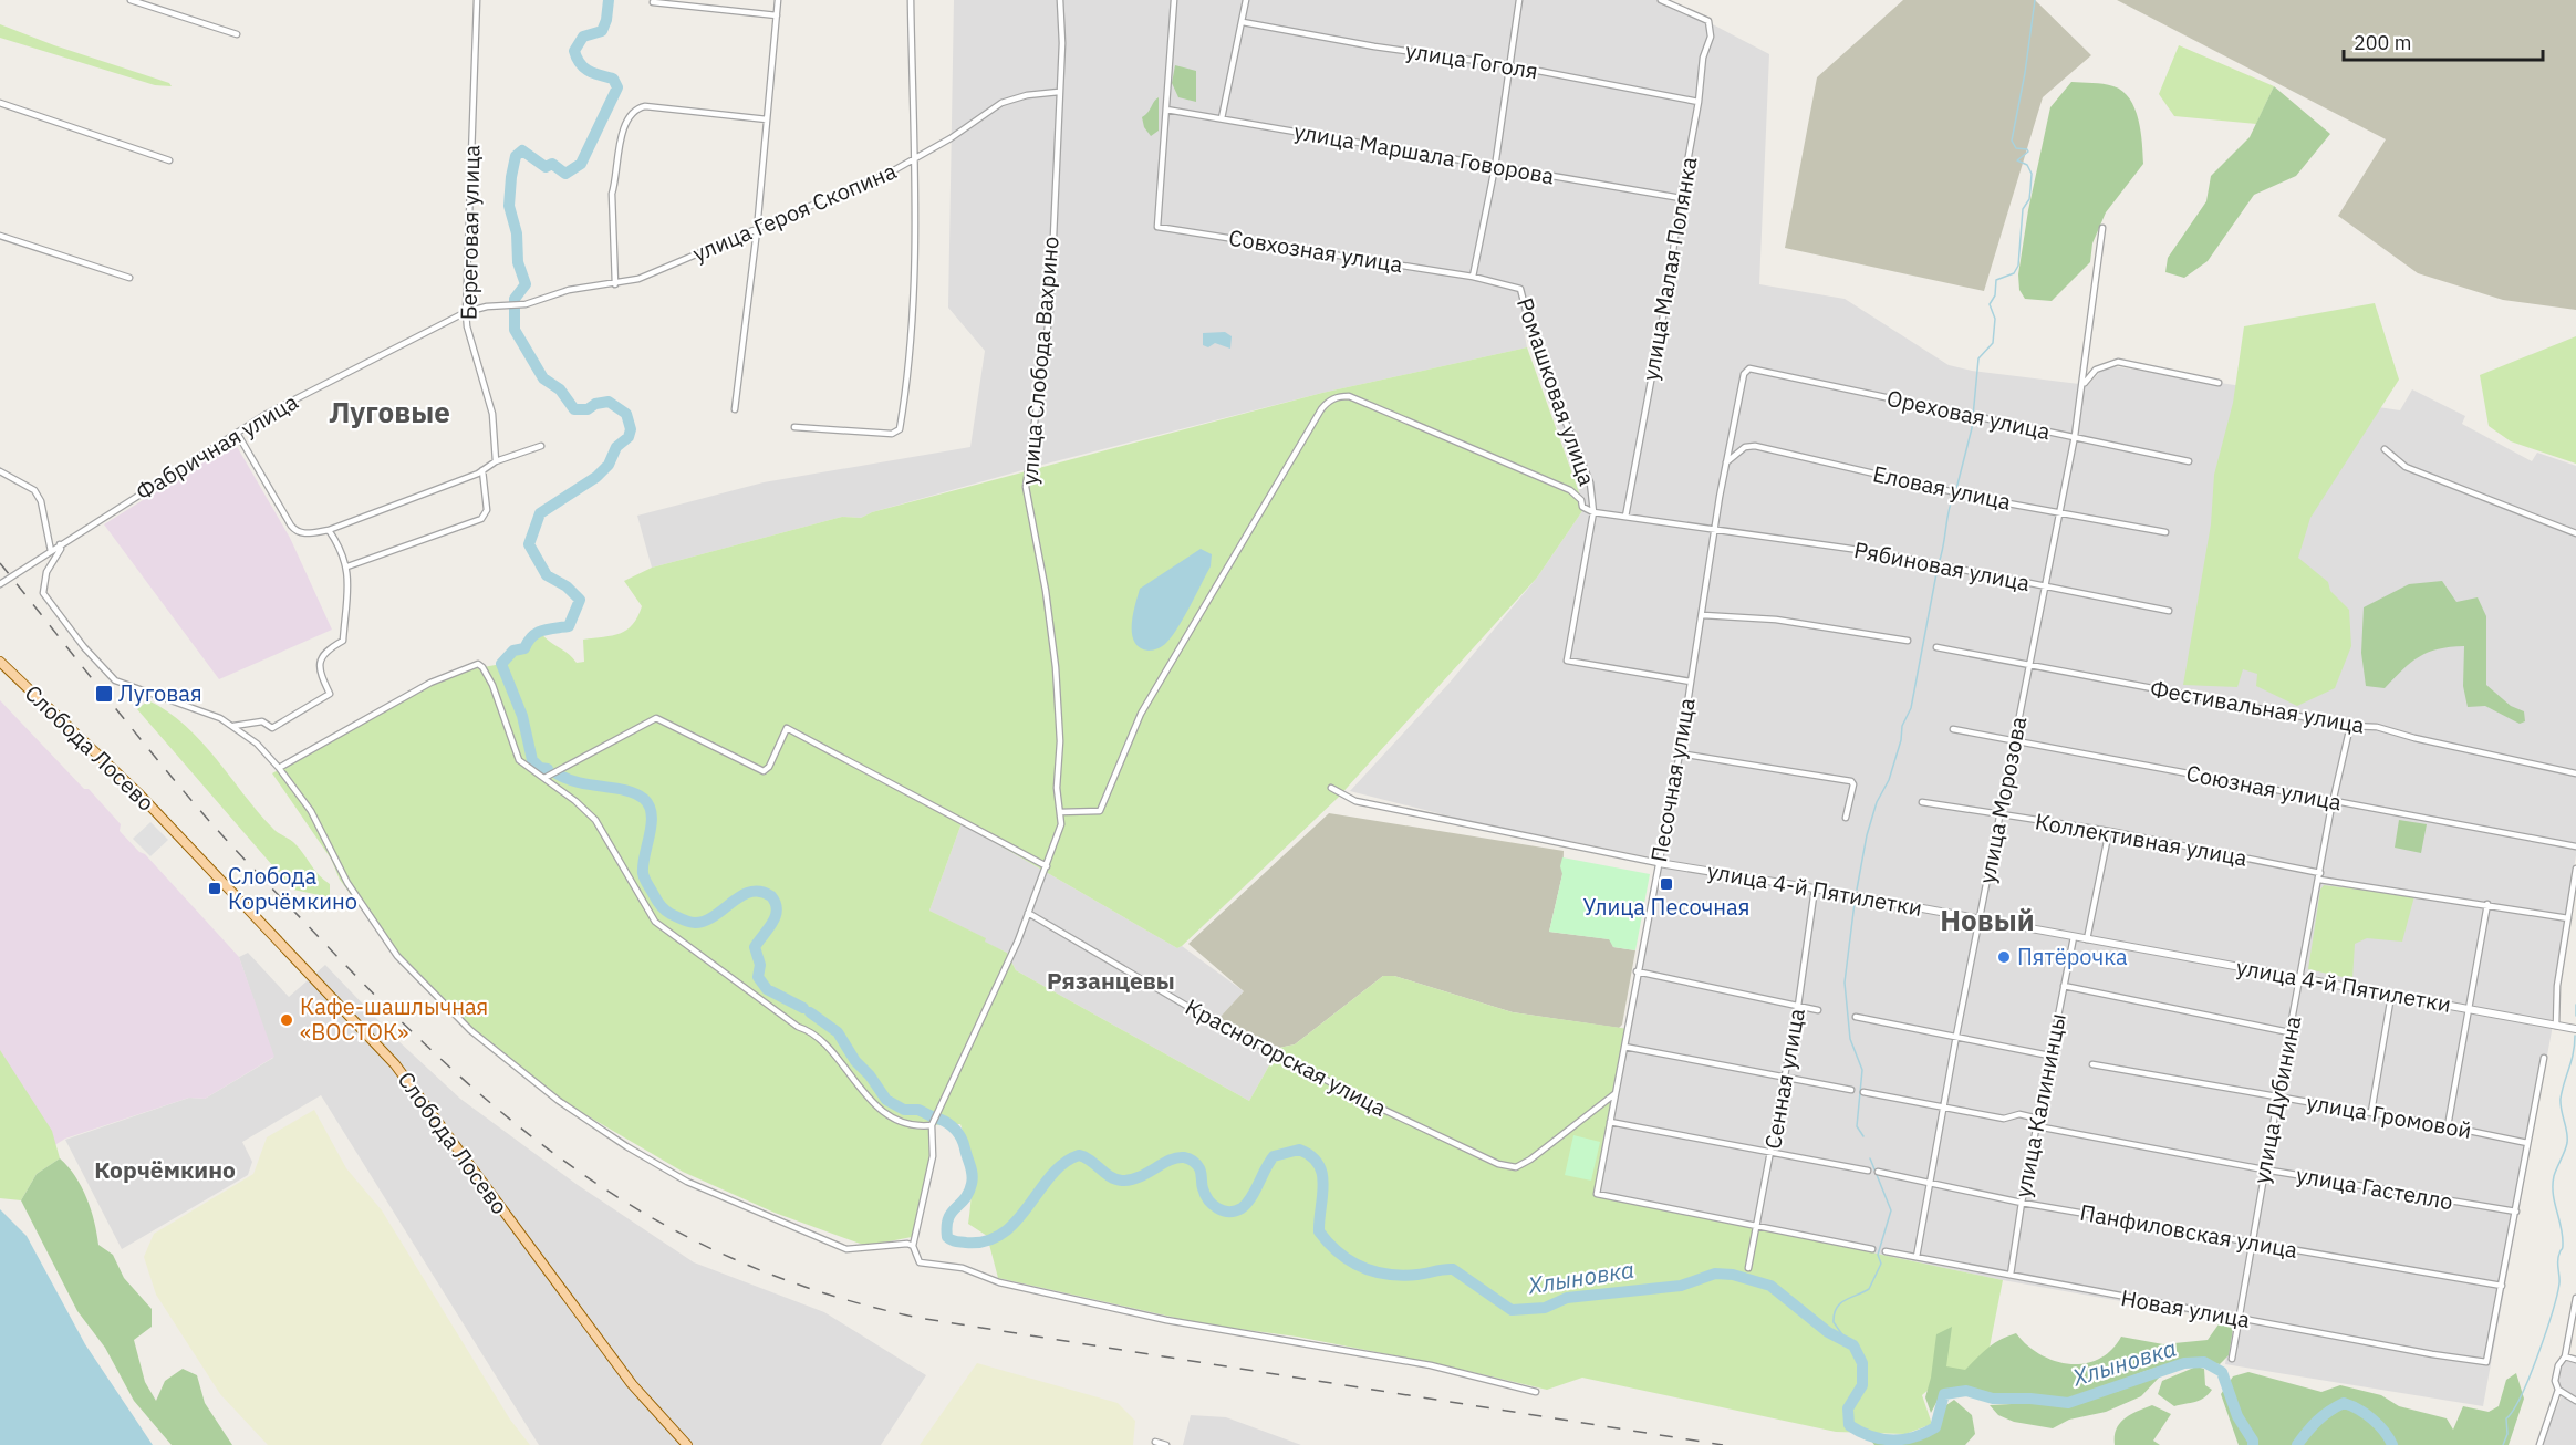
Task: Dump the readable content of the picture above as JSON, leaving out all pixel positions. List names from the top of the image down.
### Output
{
  "streets": {
    "main road": ["Слобода Лосево"],
    "street": [
      "улица Гоголя",
      "улица Маршала Говорова",
      "улица Героя Скопина",
      "Береговая улица",
      "Совхозная улица",
      "улица Малая Полянка",
      "улица Слобода Вахрино",
      "Ромашковая улица",
      "Ореховая улица",
      "Фабричная улица",
      "Еловая улица",
      "Рябиновая улица",
      "Фестивальная улица",
      "Песочная улица",
      "Союзная улица",
      "улица Морозова",
      "Коллективная улица",
      "улица 4-й Пятилетки",
      "Красногорская улица",
      "Сенная улица",
      "улица Дубинина",
      "улица Калининцы",
      "улица Громовой",
      "улица Гастелло",
      "Панфиловская улица",
      "Новая улица"
    ]
  },
  "crossings": [
    ["улица Гоголя", "улица Малая Полянка"],
    ["улица Маршала Говорова", "Совхозная улица"],
    ["улица Маршала Говорова", "улица Малая Полянка"],
    ["улица Героя Скопина", "улица Слобода Вахрино"],
    ["улица Героя Скопина", "Фабричная улица"],
    ["Береговая улица", "Фабричная улица"],
    ["Совхозная улица", "Ромашковая улица"],
    ["улица Малая Полянка", "Рябиновая улица"],
    ["улица Слобода Вахрино", "Красногорская улица"],
    ["Ромашковая улица", "Рябиновая улица"],
    ["Ромашковая улица", "Песочная улица"],
    ["Ореховая улица", "Песочная улица"],
    ["Ореховая улица", "улица Морозова"],
    ["Еловая улица", "Песочная улица"],
    ["Еловая улица", "улица Морозова"],
    ["Рябиновая улица", "Песочная улица"],
    ["Рябиновая улица", "улица Морозова"],
    ["Фестивальная улица", "улица Морозова"],
    ["Фестивальная улица", "улица Дубинина"],
    ["Песочная улица", "улица 4-й Пятилетки"],
    ["Песочная улица", "Красногорская улица"],
    ["Песочная улица", "Сенная улица"],
    ["Союзная улица", "улица Морозова"],
    ["Союзная улица", "улица Дубинина"],
    ["улица Морозова", "Коллективная улица"],
    ["улица Морозова", "улица 4-й Пятилетки"],
    ["улица Морозова", "Панфиловская улица"],
    ["улица Морозова", "Новая улица"],
    ["Коллективная улица", "улица Дубинина"],
    ["улица 4-й Пятилетки", "Сенная улица"],
    ["улица 4-й Пятилетки", "улица Дубинина"],
    ["улица 4-й Пятилетки", "улица Калининцы"],
    ["улица Дубинина", "улица Громовой"],
    ["улица Дубинина", "улица Гастелло"],
    ["улица Дубинина", "Панфиловская улица"],
    ["улица Дубинина", "Новая улица"],
    ["улица Калининцы", "улица Гастелло"],
    ["улица Калининцы", "Панфиловская улица"],
    ["улица Калининцы", "Новая улица"],
    ["Панфиловская улица", "Новая улица"]
  ],
  "districts": [
    "Луговые",
    "Новый",
    "Рязанцевы",
    "Корчёмкино"
  ],
  "water": ["Хлыновка"],
  "places": {
    "transit": ["Луговая", "Улица Песочная", "Слобода Корчёмкино"],
    "other": ["Пятёрочка", "Кафе-шашлычная «ВОСТОК»"]
  },
  "scale_bar": "200 m"
}
